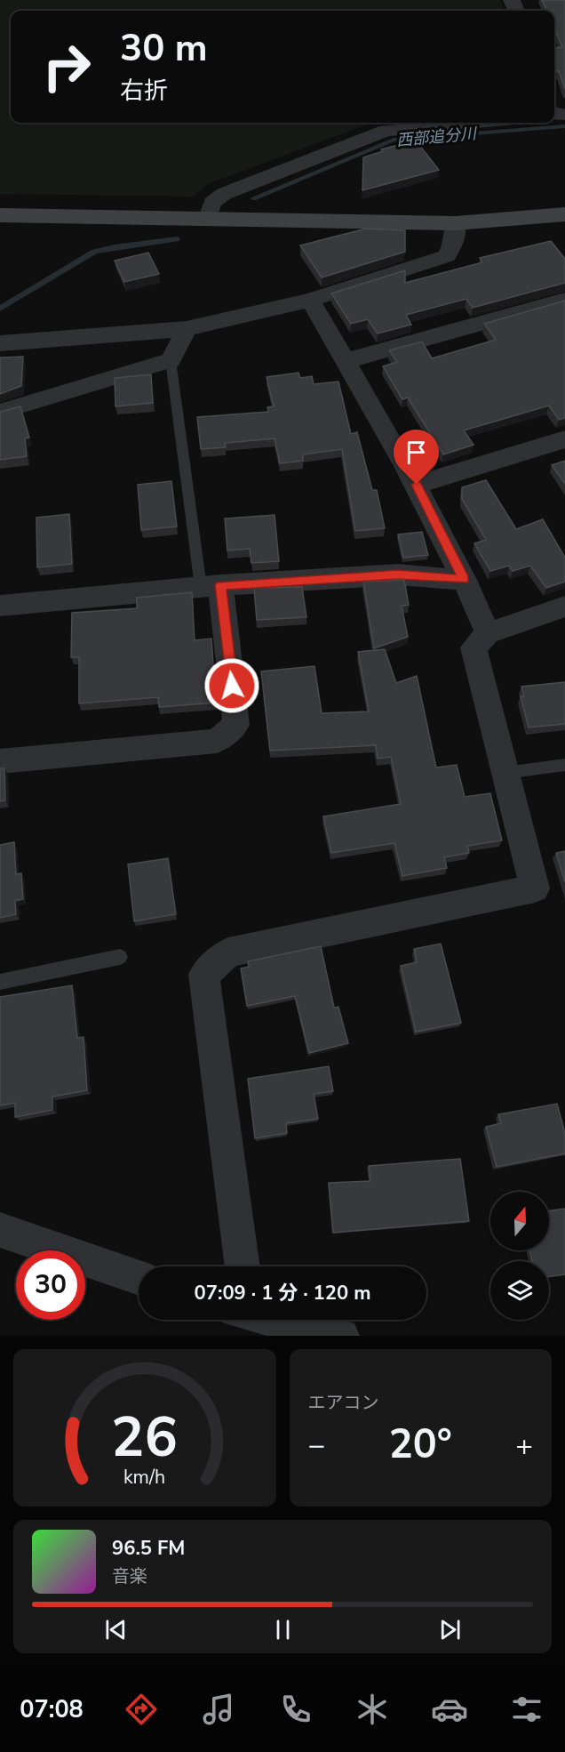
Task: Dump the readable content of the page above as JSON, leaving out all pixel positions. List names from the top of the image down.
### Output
{
  "water": ["西部追分川"],
  "north": "top",
  "page": {
    "turn": ["30 m", "右折"],
    "limit": "30",
    "trip": "07:09 · 1 分 · 120 m",
    "tile": "エアコン",
    "heat": ["−", "20°", "+"],
    "song": ["96.5 FM", "音楽"],
    "tabs": "07:08",
    "gauge": ["26", "km/h"]
  }
}
